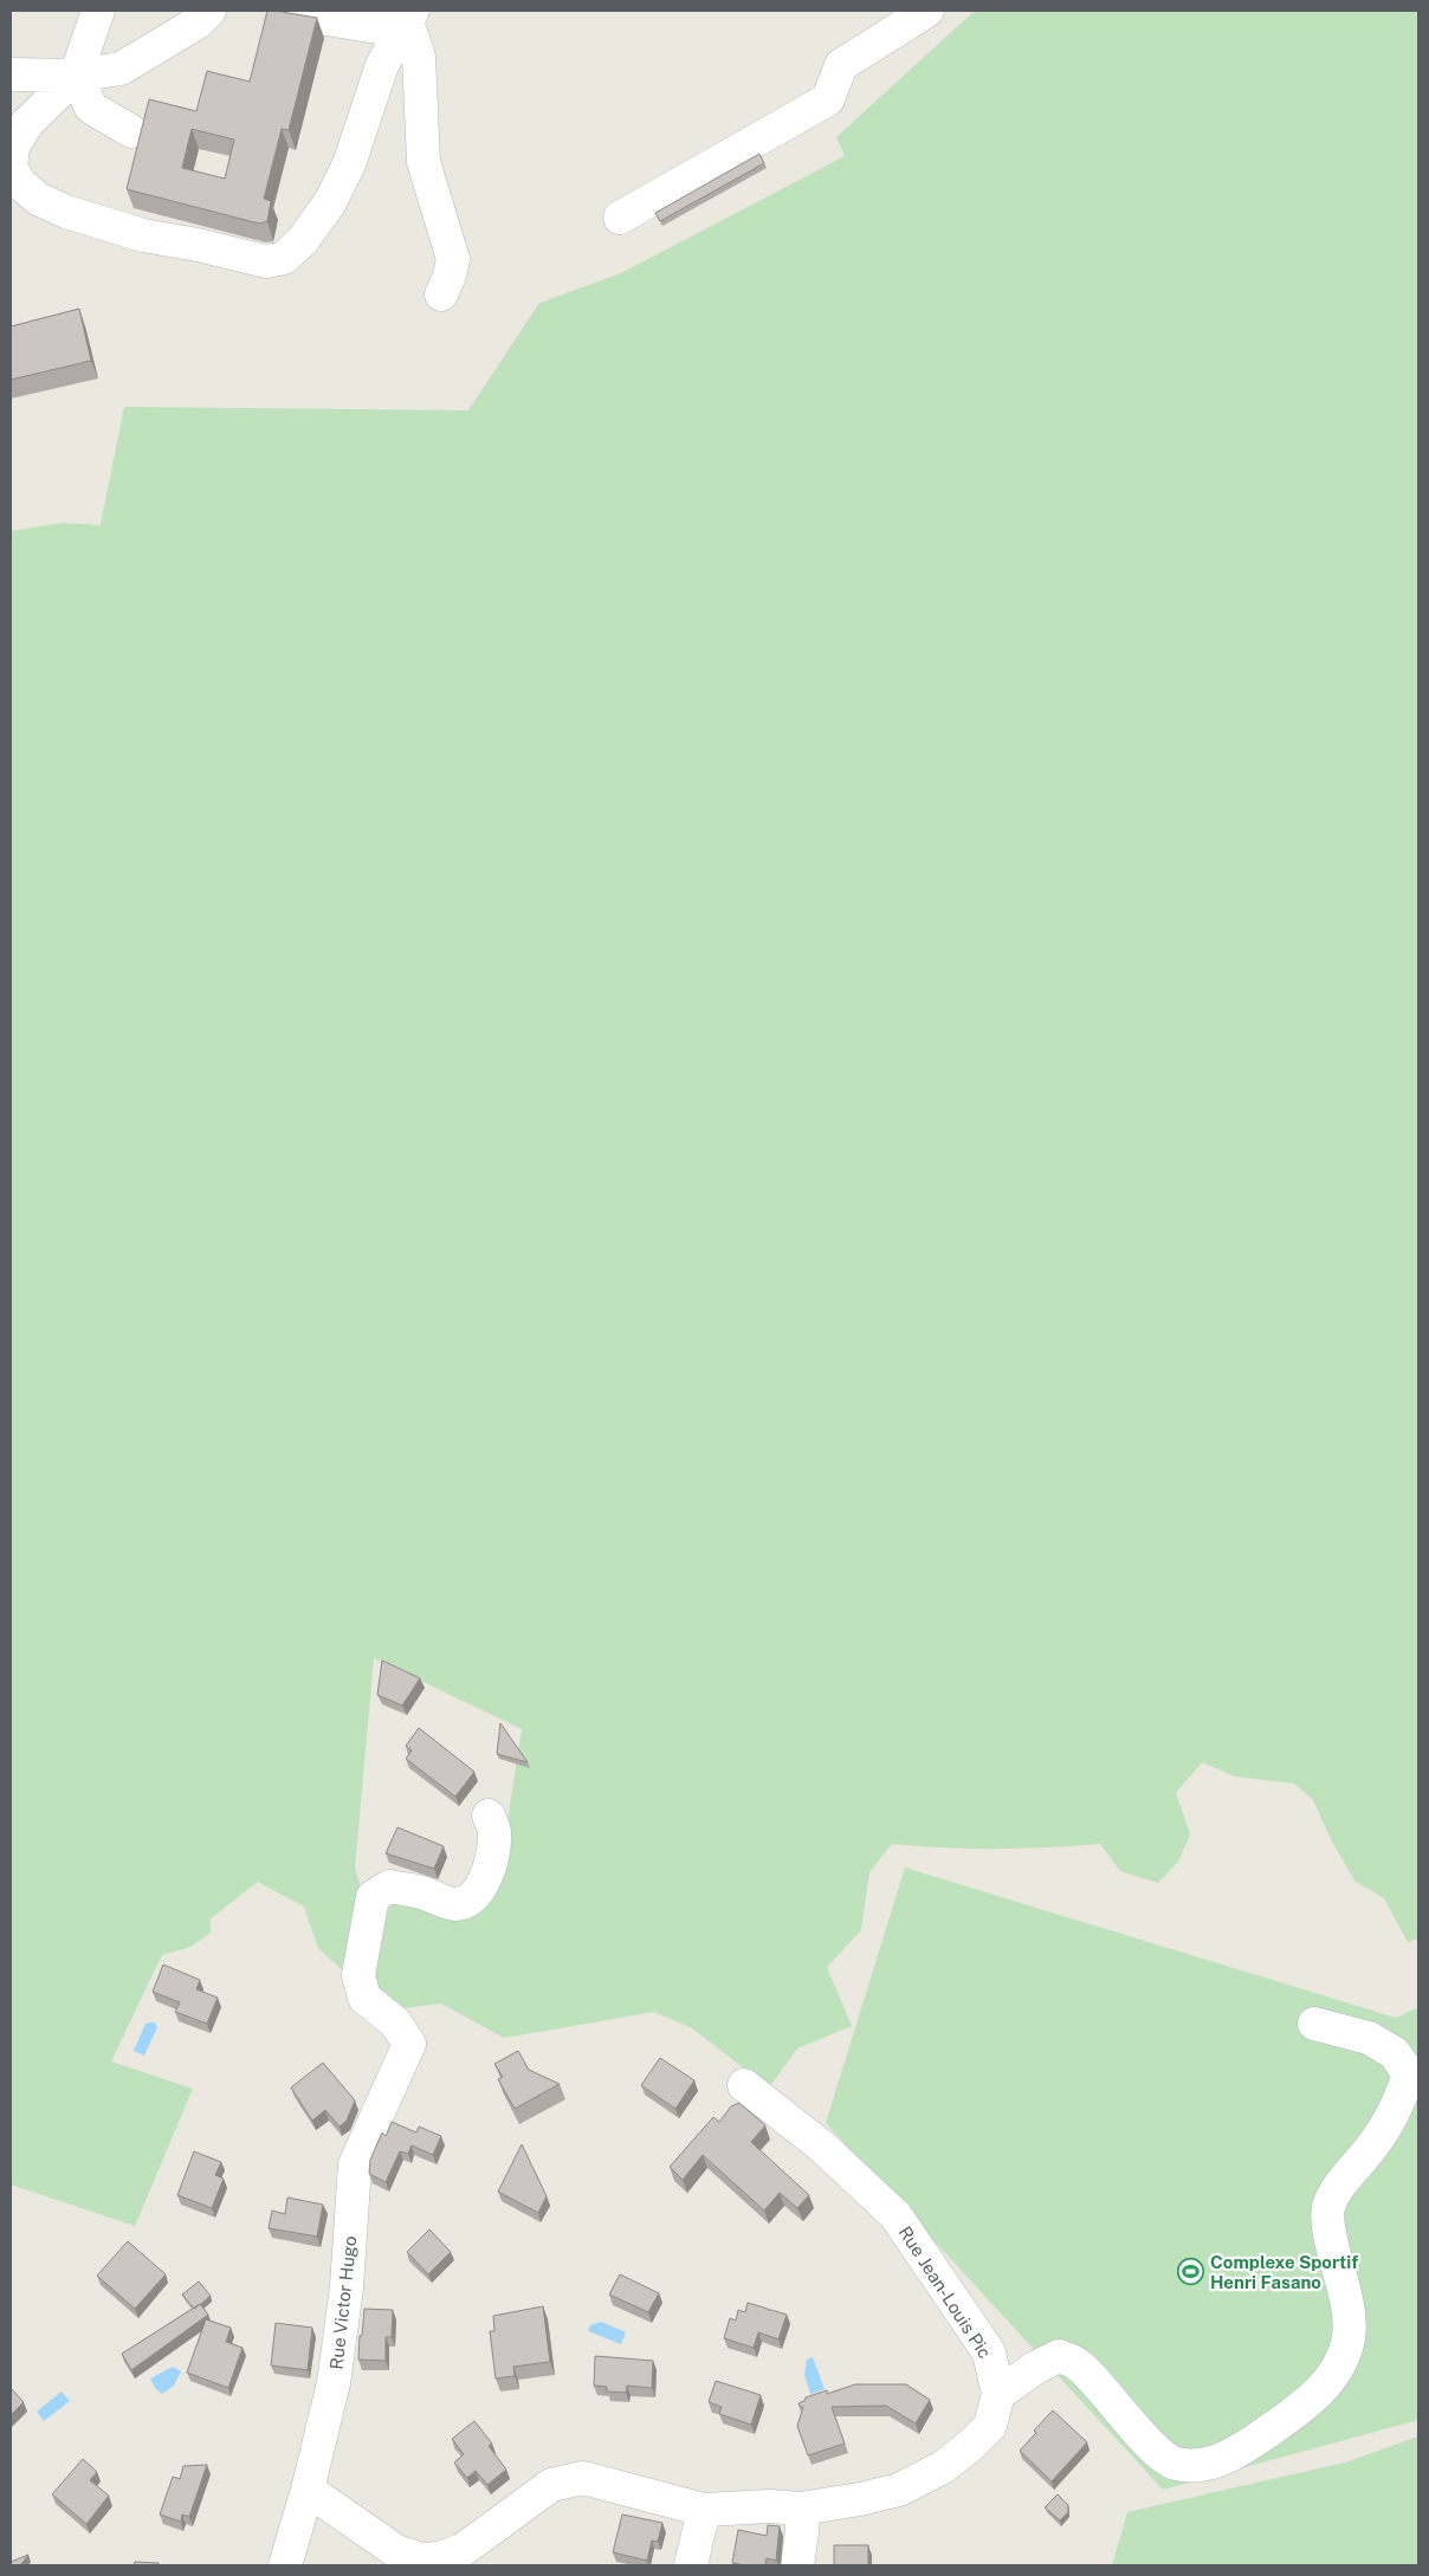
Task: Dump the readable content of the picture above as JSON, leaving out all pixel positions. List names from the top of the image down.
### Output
{
  "streets": {
    "street": ["Rue Jean-Louis Pic", "Rue Victor Hugo"]
  },
  "crossings": [
    ["Rue Jean-Louis Pic", "Rue Victor Hugo"]
  ],
  "places": {
    "sports": ["Complexe Sportif Henri Fasano"]
  }
}
